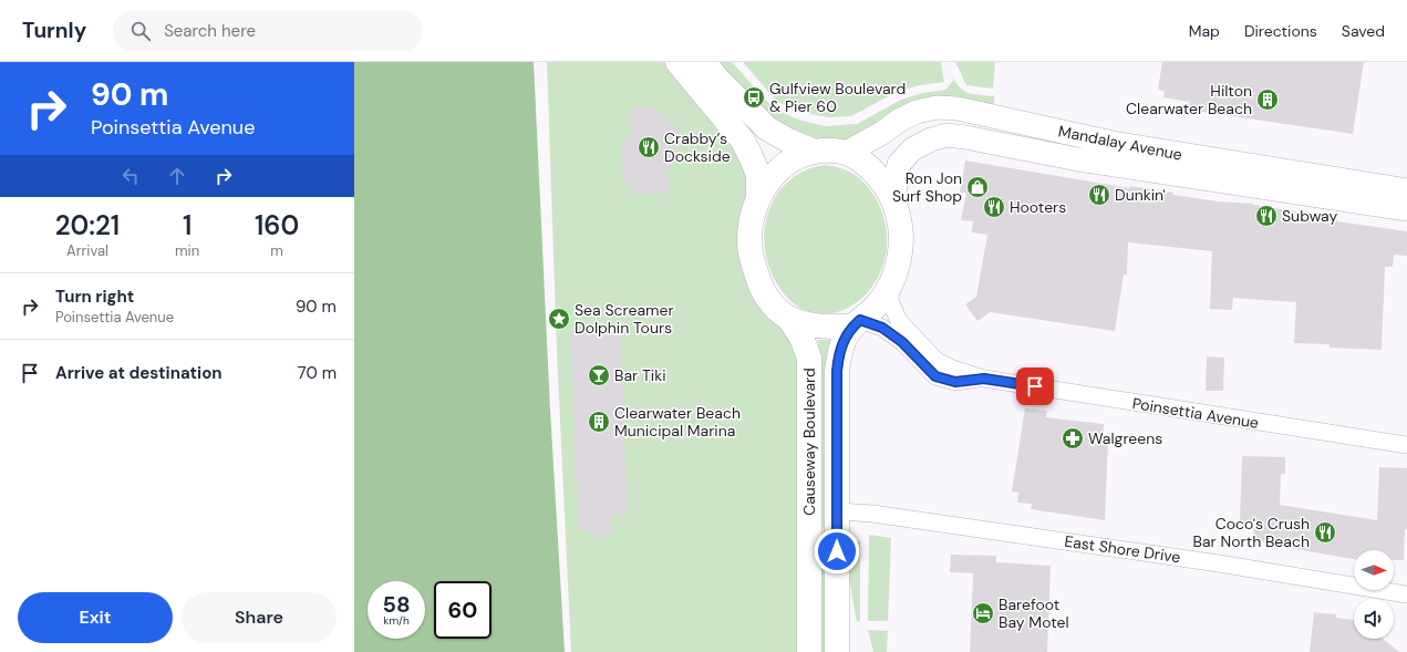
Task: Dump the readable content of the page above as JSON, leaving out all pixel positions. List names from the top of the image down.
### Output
{
  "streets": {
    "main road": ["Causeway Boulevard"],
    "street": ["Mandalay Avenue", "Poinsettia Avenue", "East Shore Drive"]
  },
  "crossings": [
    ["Mandalay Avenue", "Causeway Boulevard"],
    ["Poinsettia Avenue", "Causeway Boulevard"],
    ["Causeway Boulevard", "East Shore Drive"]
  ],
  "places": {
    "bus stop": ["Gulfview Boulevard & Pier 60"],
    "building": ["Hilton Clearwater Beach", "Clearwater Beach Municipal Marina"],
    "restaurant": [
      "Crabby’s Dockside",
      "Dunkin'",
      "Hooters",
      "Subway",
      "Coco's Crush Bar North Beach"
    ],
    "shop": ["Ron Jon Surf Shop"],
    "place": ["Sea Screamer Dolphin Tours"],
    "bar": ["Bar Tiki"],
    "pharmacy": ["Walgreens"],
    "hotel": ["Barefoot Bay Motel"]
  },
  "north": "right",
  "page": {
    "header": "Turnly",
    "search": "Search here",
    "nav": ["Map", "Directions", "Saved"],
    "turn": ["90 m", "Poinsettia Avenue"],
    "eta": [
      "20:21",
      "Arrival",
      "1",
      "min",
      "160",
      "m"
    ],
    "list": [
      {
        "name": "Turn right",
        "note": "Poinsettia Avenue",
        "value": "90 m"
      },
      {
        "name": "Arrive at destination",
        "value": "70 m"
      }
    ],
    "speed": "58 km/h",
    "limit": "60",
    "buttons": ["Exit", "Share"]
  }
}
